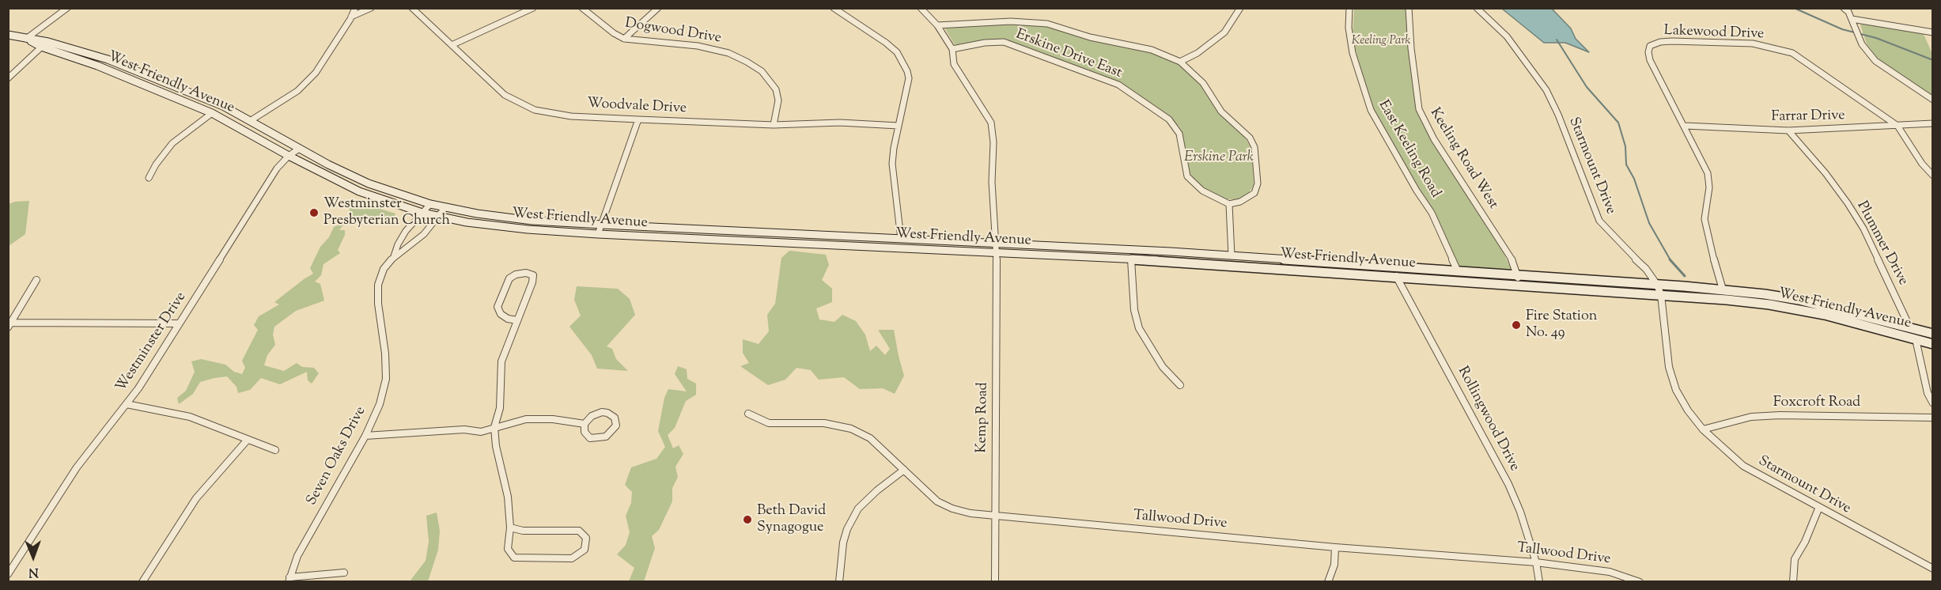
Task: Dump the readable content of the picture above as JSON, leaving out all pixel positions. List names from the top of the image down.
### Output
{
  "streets": {
    "main road": ["West Friendly Avenue"],
    "street": [
      "Dogwood Drive",
      "Lakewood Drive",
      "Erskine Drive East",
      "Woodvale Drive",
      "Farrar Drive",
      "East Keeling Road",
      "Keeling Road West",
      "Starmount Drive",
      "Plummer Drive",
      "Westminster Drive",
      "Foxcroft Road",
      "Kemp Road",
      "Rollingwood Drive",
      "Seven Oaks Drive",
      "Tallwood Drive"
    ]
  },
  "crossings": [
    ["Dogwood Drive", "Woodvale Drive"],
    ["Lakewood Drive", "West Friendly Avenue"],
    ["Lakewood Drive", "Farrar Drive"],
    ["Erskine Drive East", "Kemp Road"],
    ["West Friendly Avenue", "East Keeling Road"],
    ["West Friendly Avenue", "Keeling Road West"],
    ["West Friendly Avenue", "Starmount Drive"],
    ["West Friendly Avenue", "Plummer Drive"],
    ["West Friendly Avenue", "Westminster Drive"],
    ["West Friendly Avenue", "Kemp Road"],
    ["West Friendly Avenue", "Rollingwood Drive"],
    ["West Friendly Avenue", "Seven Oaks Drive"],
    ["Farrar Drive", "Plummer Drive"],
    ["Starmount Drive", "Foxcroft Road"],
    ["Kemp Road", "Tallwood Drive"],
    ["Rollingwood Drive", "Tallwood Drive"]
  ],
  "parks": ["Keeling Park", "Erskine Park"],
  "places": ["Westminster Presbyterian Church", "Fire Station No. 49", "Beth David Synagogue"],
  "north": "bottom"
}
